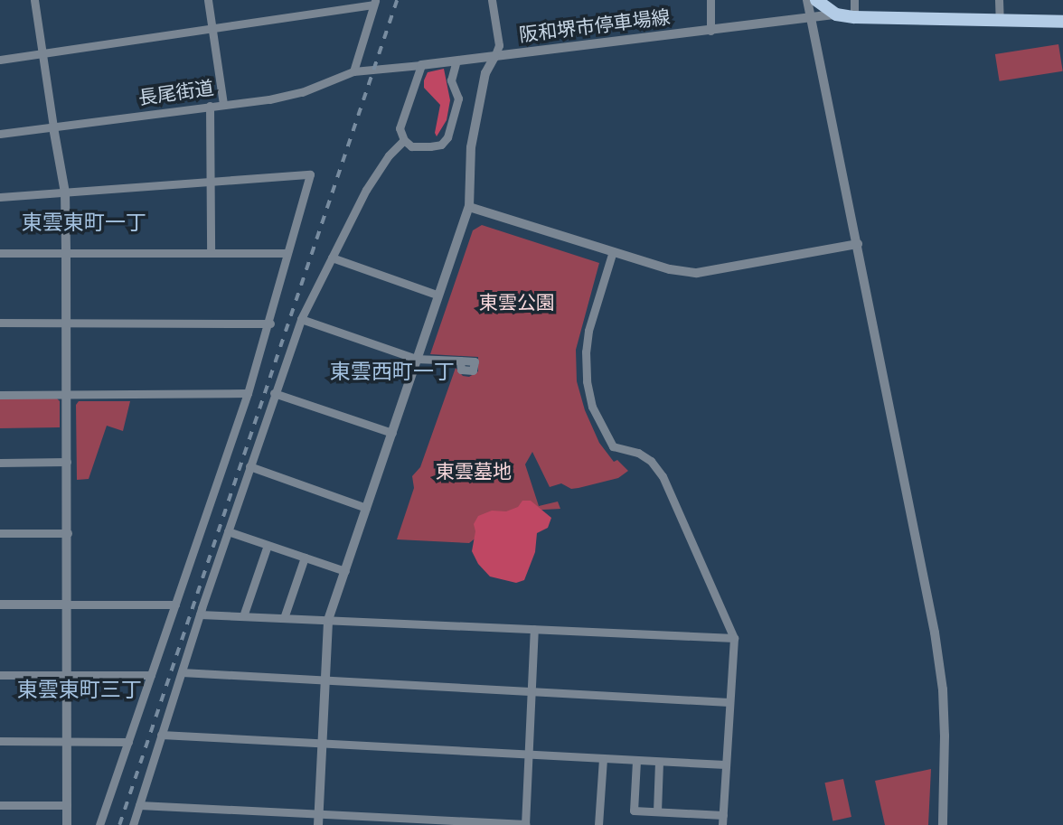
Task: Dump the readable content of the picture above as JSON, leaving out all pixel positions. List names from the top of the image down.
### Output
{
  "streets": {
    "street": ["阪和堺市停車場線", "長尾街道"]
  },
  "crossings": [
    ["阪和堺市停車場線", "長尾街道"]
  ],
  "districts": ["東雲東町一丁", "東雲西町一丁", "東雲東町三丁"],
  "parks": ["東雲公園", "東雲墓地"]
}
